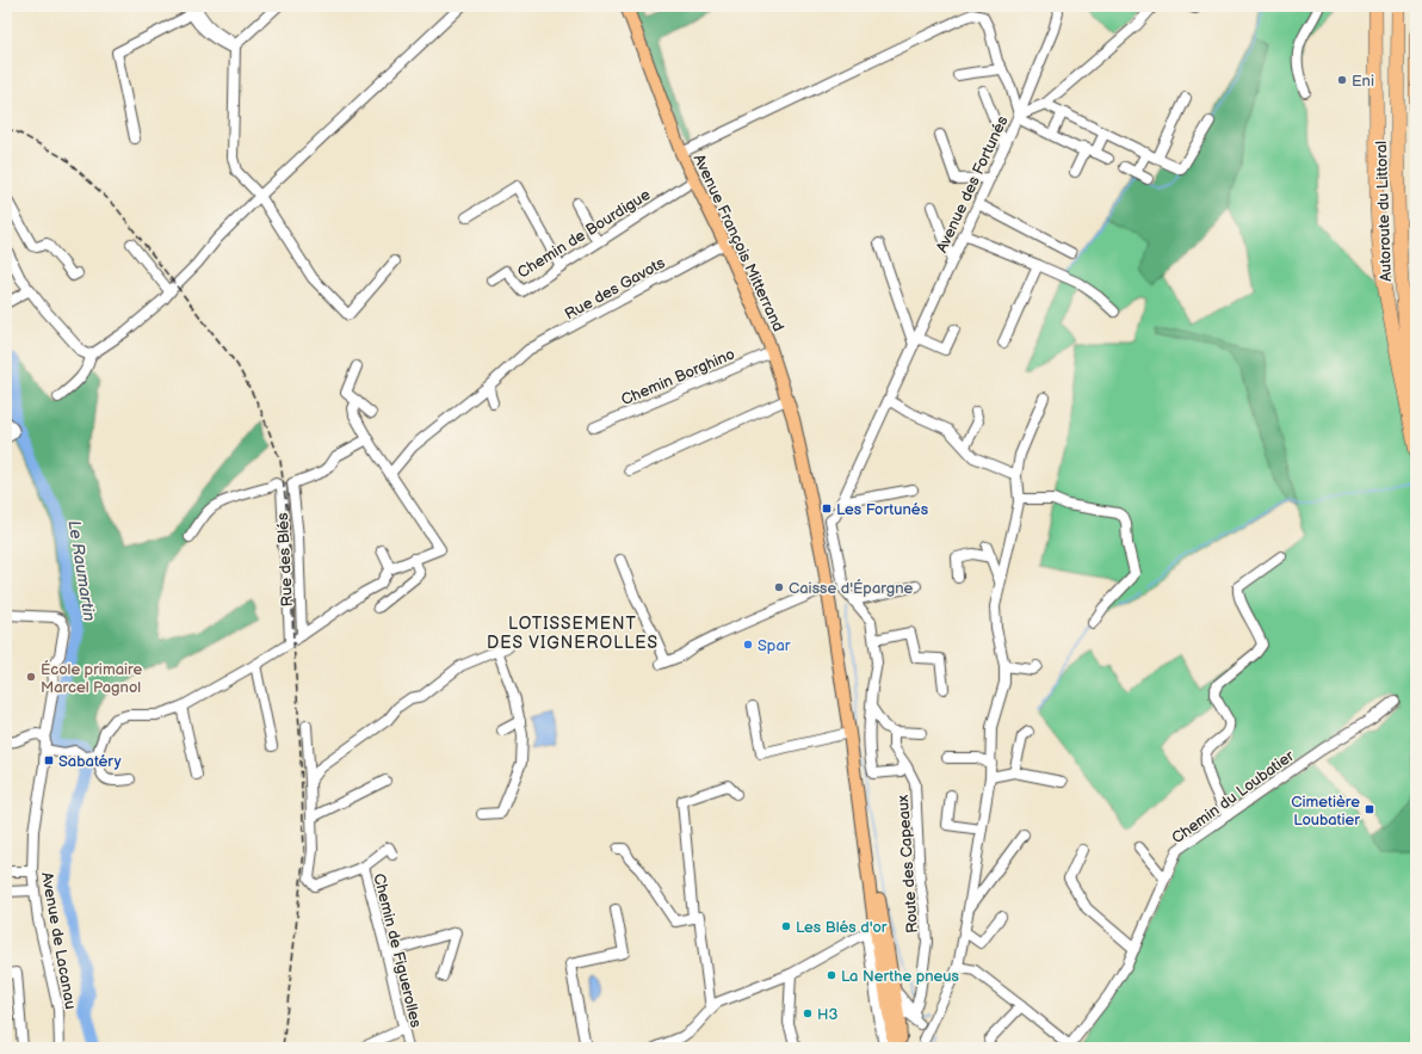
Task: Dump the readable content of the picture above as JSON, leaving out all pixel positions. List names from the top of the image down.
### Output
{
  "streets": {
    "highway": ["Autoroute du Littoral"],
    "main road": ["Avenue François Mitterrand"],
    "street": [
      "Avenue des Fortunés",
      "Chemin de Bourdigue",
      "Rue des Gavots",
      "Chemin Borghino",
      "Rue des Blés",
      "Chemin du Loubatier",
      "Route des Capeaux",
      "Avenue de Lacanau",
      "Chemin de Figuerolles"
    ]
  },
  "crossings": [
    ["Avenue des Fortunés", "Avenue François Mitterrand"],
    ["Chemin de Bourdigue", "Avenue François Mitterrand"],
    ["Avenue François Mitterrand", "Rue des Gavots"],
    ["Avenue François Mitterrand", "Chemin Borghino"]
  ],
  "districts": ["LOTISSEMENT DES VIGNEROLLES"],
  "water": ["Le Raumartin"],
  "places": {
    "other": [
      "Eni",
      "Caisse d'Épargne",
      "Spar",
      "École primaire Marcel Pagnol",
      "Les Blés d'or",
      "La Nerthe pneus",
      "H3"
    ],
    "transit": ["Les Fortunés", "Sabatéry", "Cimetière Loubatier"]
  }
}
